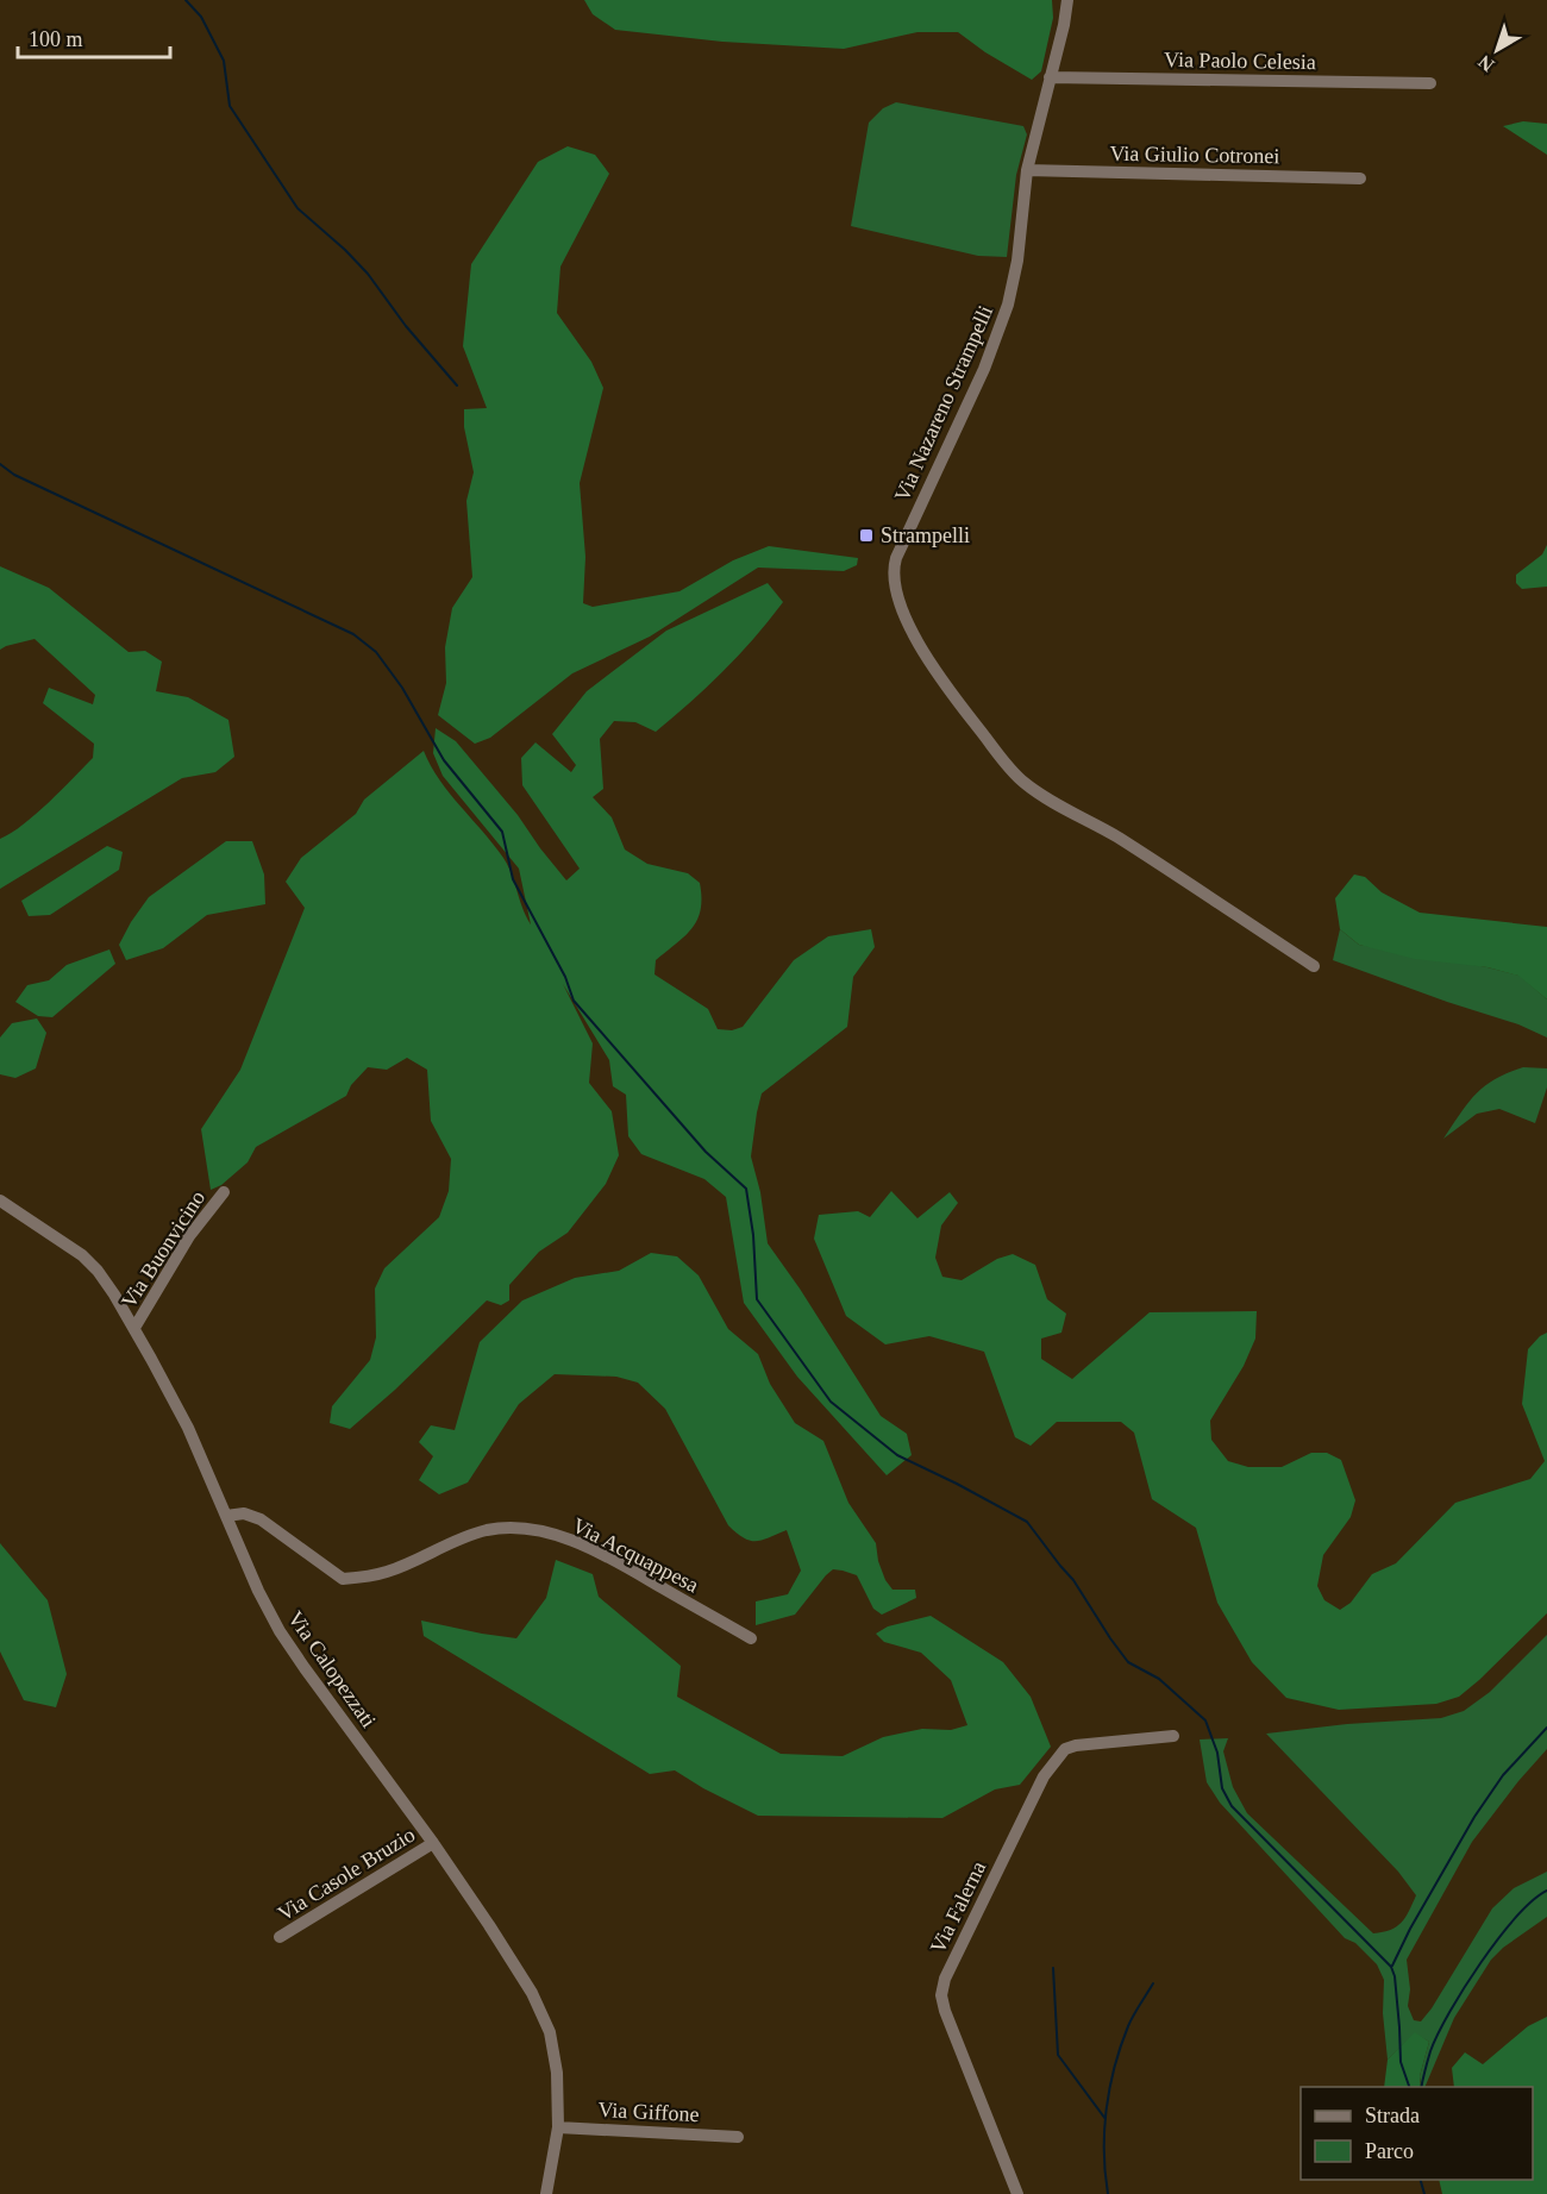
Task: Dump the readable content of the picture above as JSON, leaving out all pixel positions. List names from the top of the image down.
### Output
{
  "streets": {
    "street": [
      "Via Paolo Celesia",
      "Via Giulio Cotronei",
      "Via Nazareno Strampelli",
      "Via Buonvicino",
      "Via Acquappesa",
      "Via Calopezzati",
      "Via Casole Bruzio",
      "Via Falerna",
      "Via Giffone"
    ]
  },
  "crossings": [
    ["Via Paolo Celesia", "Via Nazareno Strampelli"],
    ["Via Giulio Cotronei", "Via Nazareno Strampelli"],
    ["Via Buonvicino", "Via Calopezzati"],
    ["Via Acquappesa", "Via Calopezzati"],
    ["Via Calopezzati", "Via Casole Bruzio"],
    ["Via Calopezzati", "Via Giffone"]
  ],
  "places": {
    "transit": ["Strampelli"]
  },
  "legend": ["Strada", "Parco"],
  "scale_bar": "100 m",
  "north": "bottom left"
}
